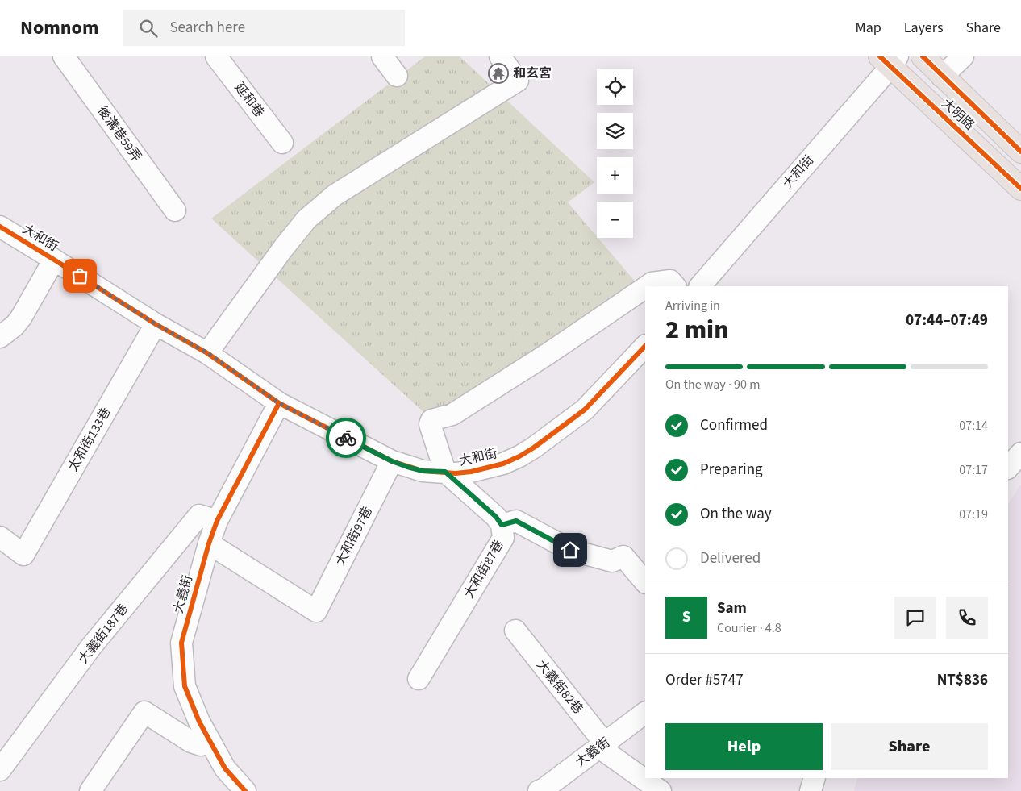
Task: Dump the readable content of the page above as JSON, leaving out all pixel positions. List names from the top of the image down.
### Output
{
  "streets": {
    "main road": ["大明路"],
    "street": [
      "延和巷",
      "後溝巷59弄",
      "大和街",
      "太和街133巷",
      "大和街97巷",
      "大和街87巷",
      "大義街",
      "大義街187巷",
      "大義街82巷"
    ]
  },
  "crossings": [
    ["大明路", "大和街"],
    ["大和街", "太和街133巷"],
    ["大和街", "大和街97巷"],
    ["大和街", "大和街87巷"],
    ["大和街", "大義街"],
    ["大和街97巷", "大義街"],
    ["大義街", "大義街187巷"],
    ["大義街", "大義街82巷"]
  ],
  "places": {
    "temple": ["和玄宮"]
  },
  "page": {
    "header": "Nomnom",
    "search": "Search here",
    "nav": ["Map", "Layers", "Share"],
    "map_buttons": ["+", "−"],
    "heading": ["2 min", "Arriving in", "07:44–07:49"],
    "panel": [
      "Sam",
      "Courier · 4.8",
      "Order #5747",
      "NT$836"
    ],
    "bar": "On the way · 90 m",
    "list": [
      ["Confirmed", "07:14"],
      ["Preparing", "07:17"],
      ["On the way", "07:19"],
      "Delivered"
    ],
    "round": "S",
    "buttons": ["Help", "Share"]
  }
}
